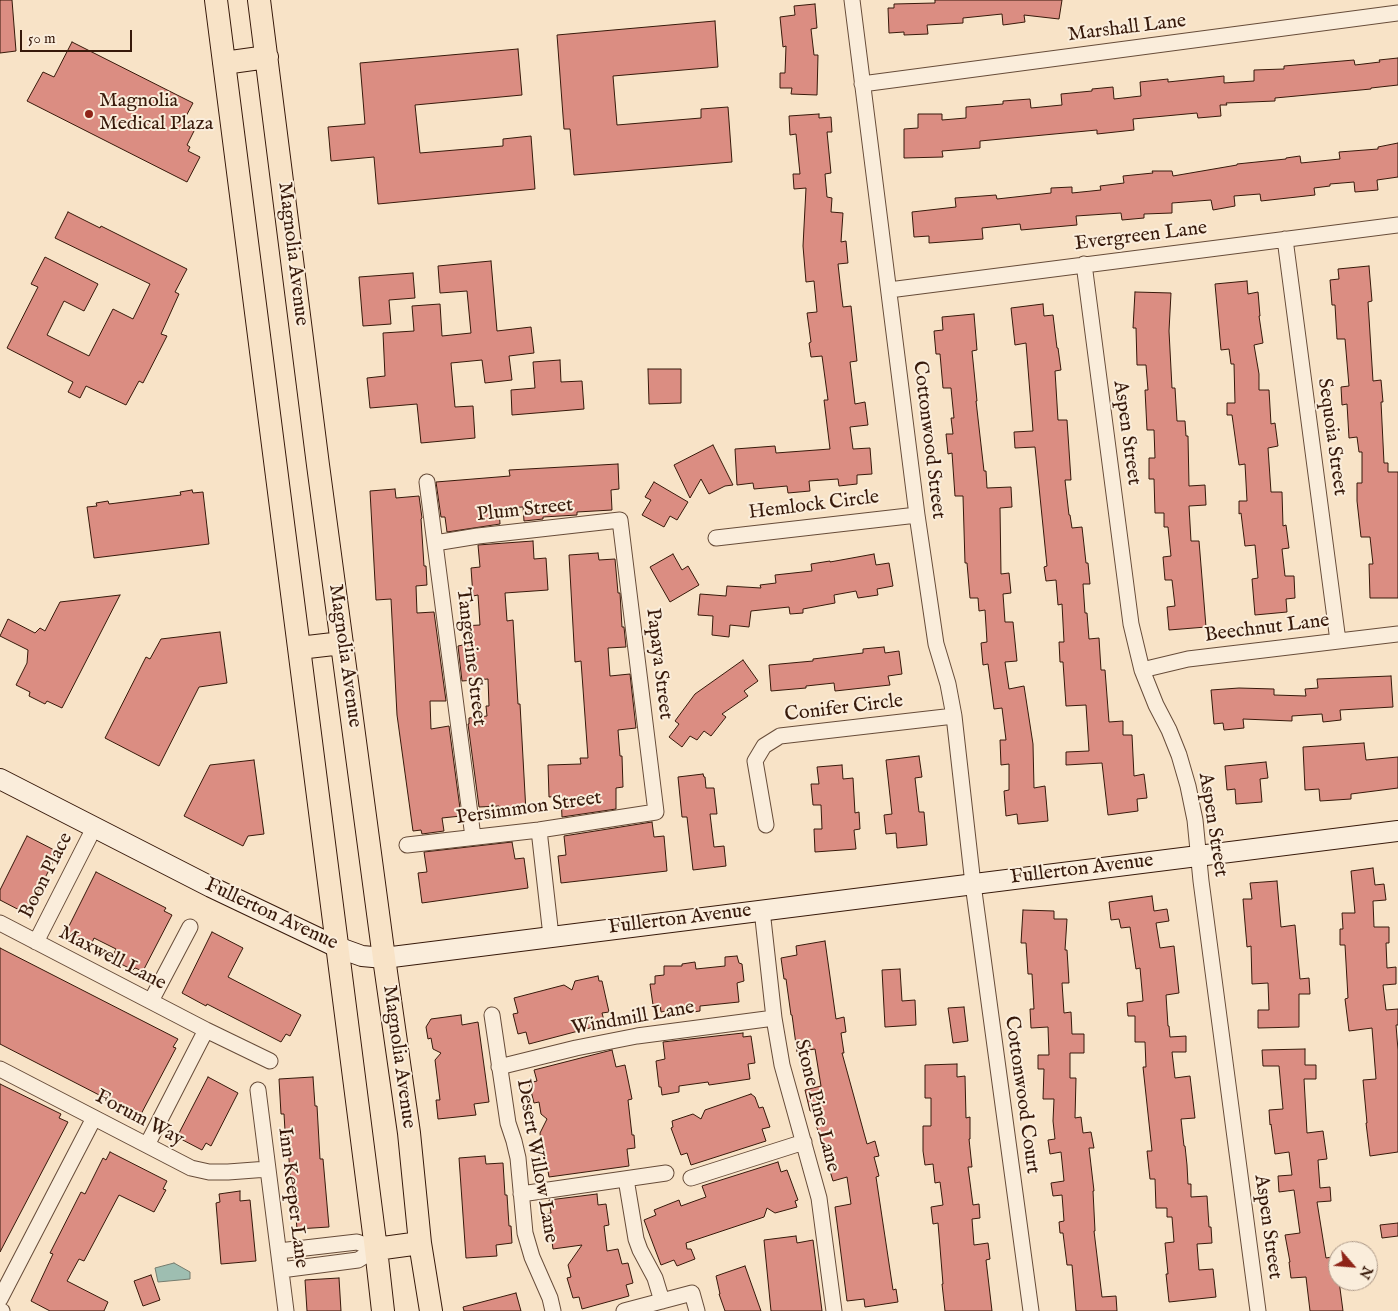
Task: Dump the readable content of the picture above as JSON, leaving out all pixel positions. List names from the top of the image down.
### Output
{
  "streets": {
    "main road": ["Magnolia Avenue", "Fullerton Avenue"],
    "street": [
      "Marshall Lane",
      "Evergreen Lane",
      "Aspen Street",
      "Sequoia Street",
      "Cottonwood Street",
      "Hemlock Circle",
      "Plum Street",
      "Beechnut Lane",
      "Tangerine Street",
      "Papaya Street",
      "Conifer Circle",
      "Persimmon Street",
      "Boon Place",
      "Maxwell Lane",
      "Windmill Lane",
      "Cottonwood Court",
      "Stone Pine Lane",
      "Forum Way",
      "Desert Willow Lane",
      "Inn Keeper Lane"
    ]
  },
  "crossings": [
    ["Marshall Lane", "Cottonwood Street"],
    ["Evergreen Lane", "Aspen Street"],
    ["Evergreen Lane", "Sequoia Street"],
    ["Evergreen Lane", "Cottonwood Street"],
    ["Magnolia Avenue", "Fullerton Avenue"],
    ["Aspen Street", "Beechnut Lane"],
    ["Aspen Street", "Fullerton Avenue"],
    ["Sequoia Street", "Beechnut Lane"],
    ["Cottonwood Street", "Hemlock Circle"],
    ["Cottonwood Street", "Conifer Circle"],
    ["Cottonwood Street", "Fullerton Avenue"],
    ["Cottonwood Street", "Cottonwood Court"],
    ["Plum Street", "Tangerine Street"],
    ["Plum Street", "Papaya Street"],
    ["Tangerine Street", "Persimmon Street"],
    ["Papaya Street", "Persimmon Street"],
    ["Fullerton Avenue", "Boon Place"],
    ["Fullerton Avenue", "Cottonwood Court"],
    ["Fullerton Avenue", "Stone Pine Lane"],
    ["Boon Place", "Maxwell Lane"],
    ["Windmill Lane", "Stone Pine Lane"],
    ["Windmill Lane", "Desert Willow Lane"],
    ["Forum Way", "Inn Keeper Lane"]
  ],
  "places": ["Magnolia Medical Plaza"],
  "scale_bar": "50 m",
  "north": "bottom right"
}
